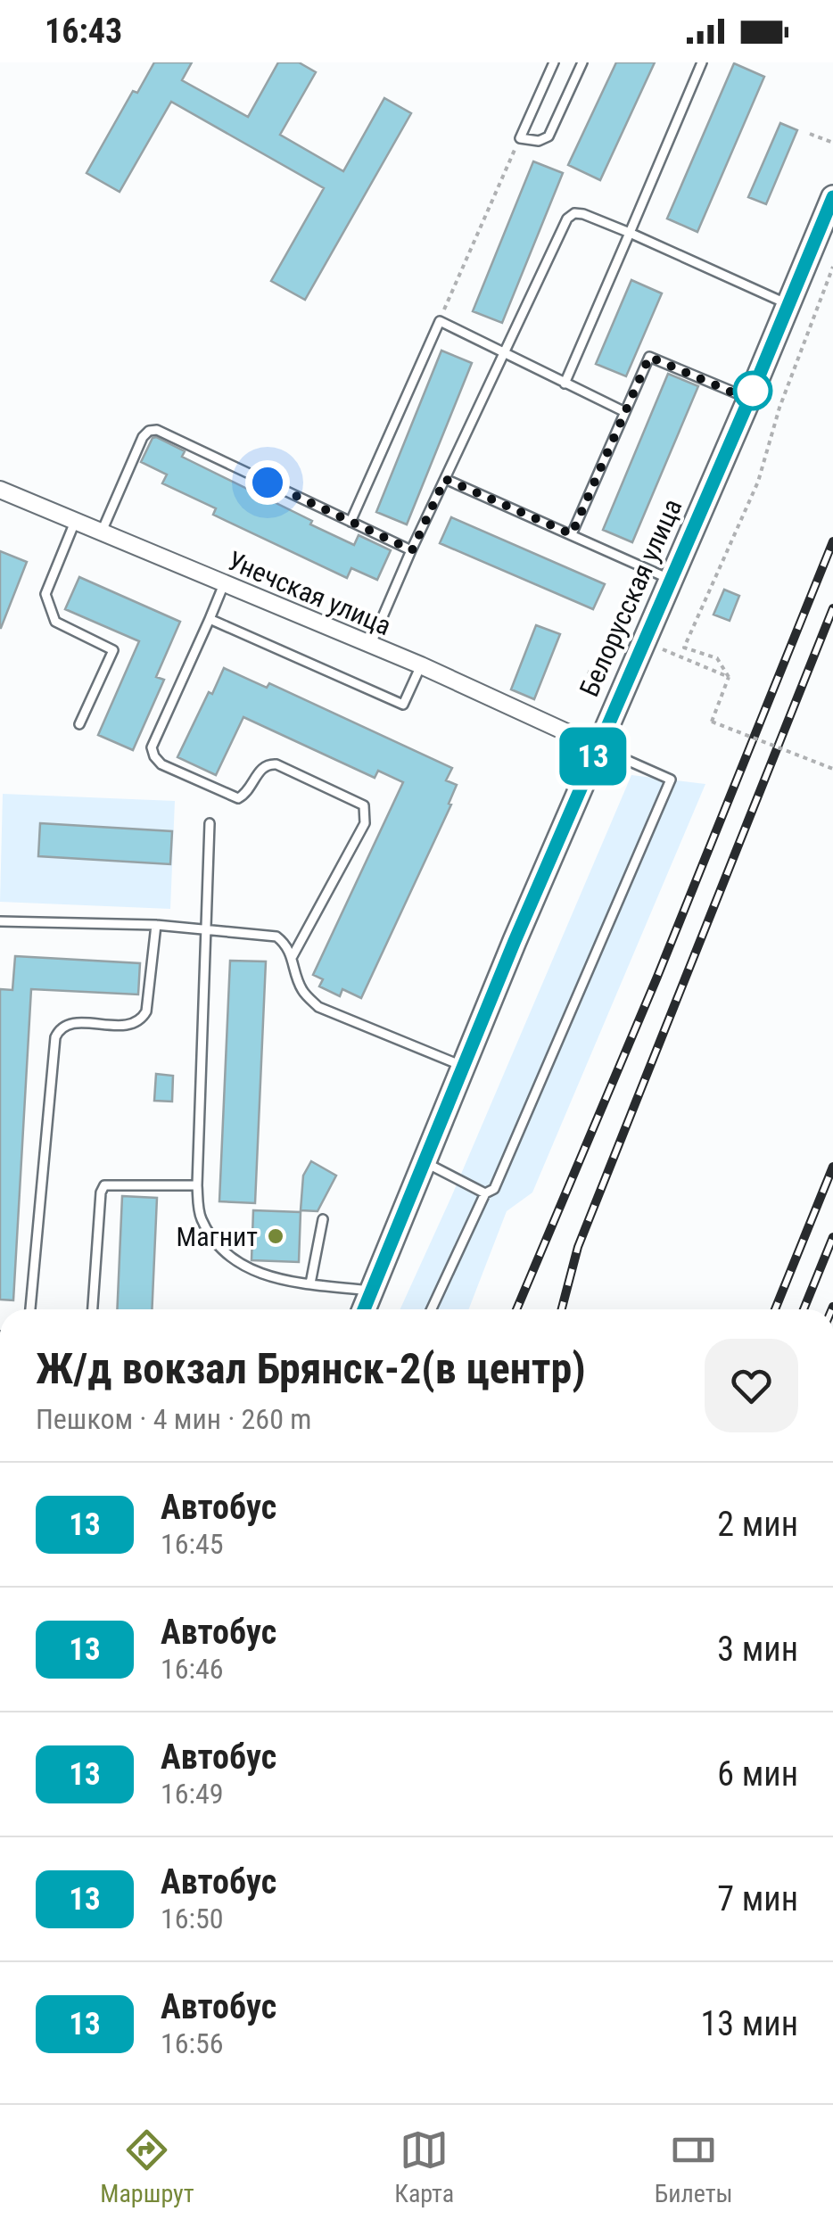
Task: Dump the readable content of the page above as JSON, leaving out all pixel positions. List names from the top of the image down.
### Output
{
  "streets": {
    "main road": ["Белорусская улица"],
    "street": ["Унечская улица"]
  },
  "crossings": [
    ["Унечская улица", "Белорусская улица"]
  ],
  "places": ["Магнит"],
  "lines": ["bus line 13"],
  "page": {
    "status": "16:43",
    "on_map": "13",
    "heading": ["Ж/д вокзал Брянск-2(в центр)", "Пешком · 4 мин · 260 m"],
    "list": [
      {
        "mark": "13",
        "name": "Автобус",
        "note": "16:45",
        "value": "2 мин"
      },
      {
        "mark": "13",
        "name": "Автобус",
        "note": "16:46",
        "value": "3 мин"
      },
      {
        "mark": "13",
        "name": "Автобус",
        "note": "16:49",
        "value": "6 мин"
      },
      {
        "mark": "13",
        "name": "Автобус",
        "note": "16:50",
        "value": "7 мин"
      },
      {
        "mark": "13",
        "name": "Автобус",
        "note": "16:56",
        "value": "13 мин"
      }
    ],
    "tabs": ["Маршрут", "Карта", "Билеты"]
  }
}
